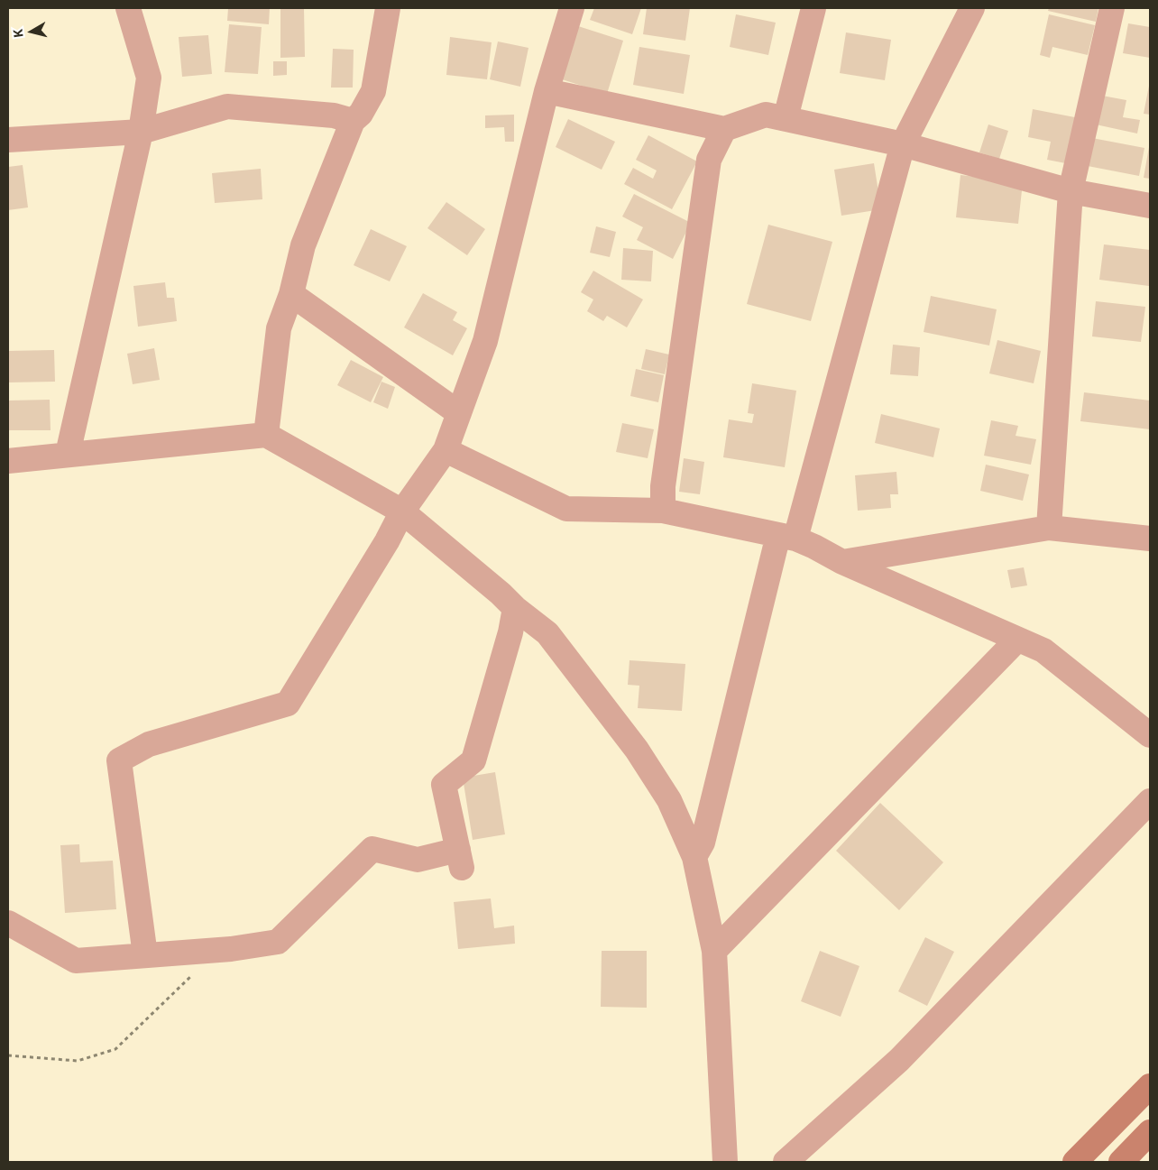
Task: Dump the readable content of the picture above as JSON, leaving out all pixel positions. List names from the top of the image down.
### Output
{
  "north": "left"
}
